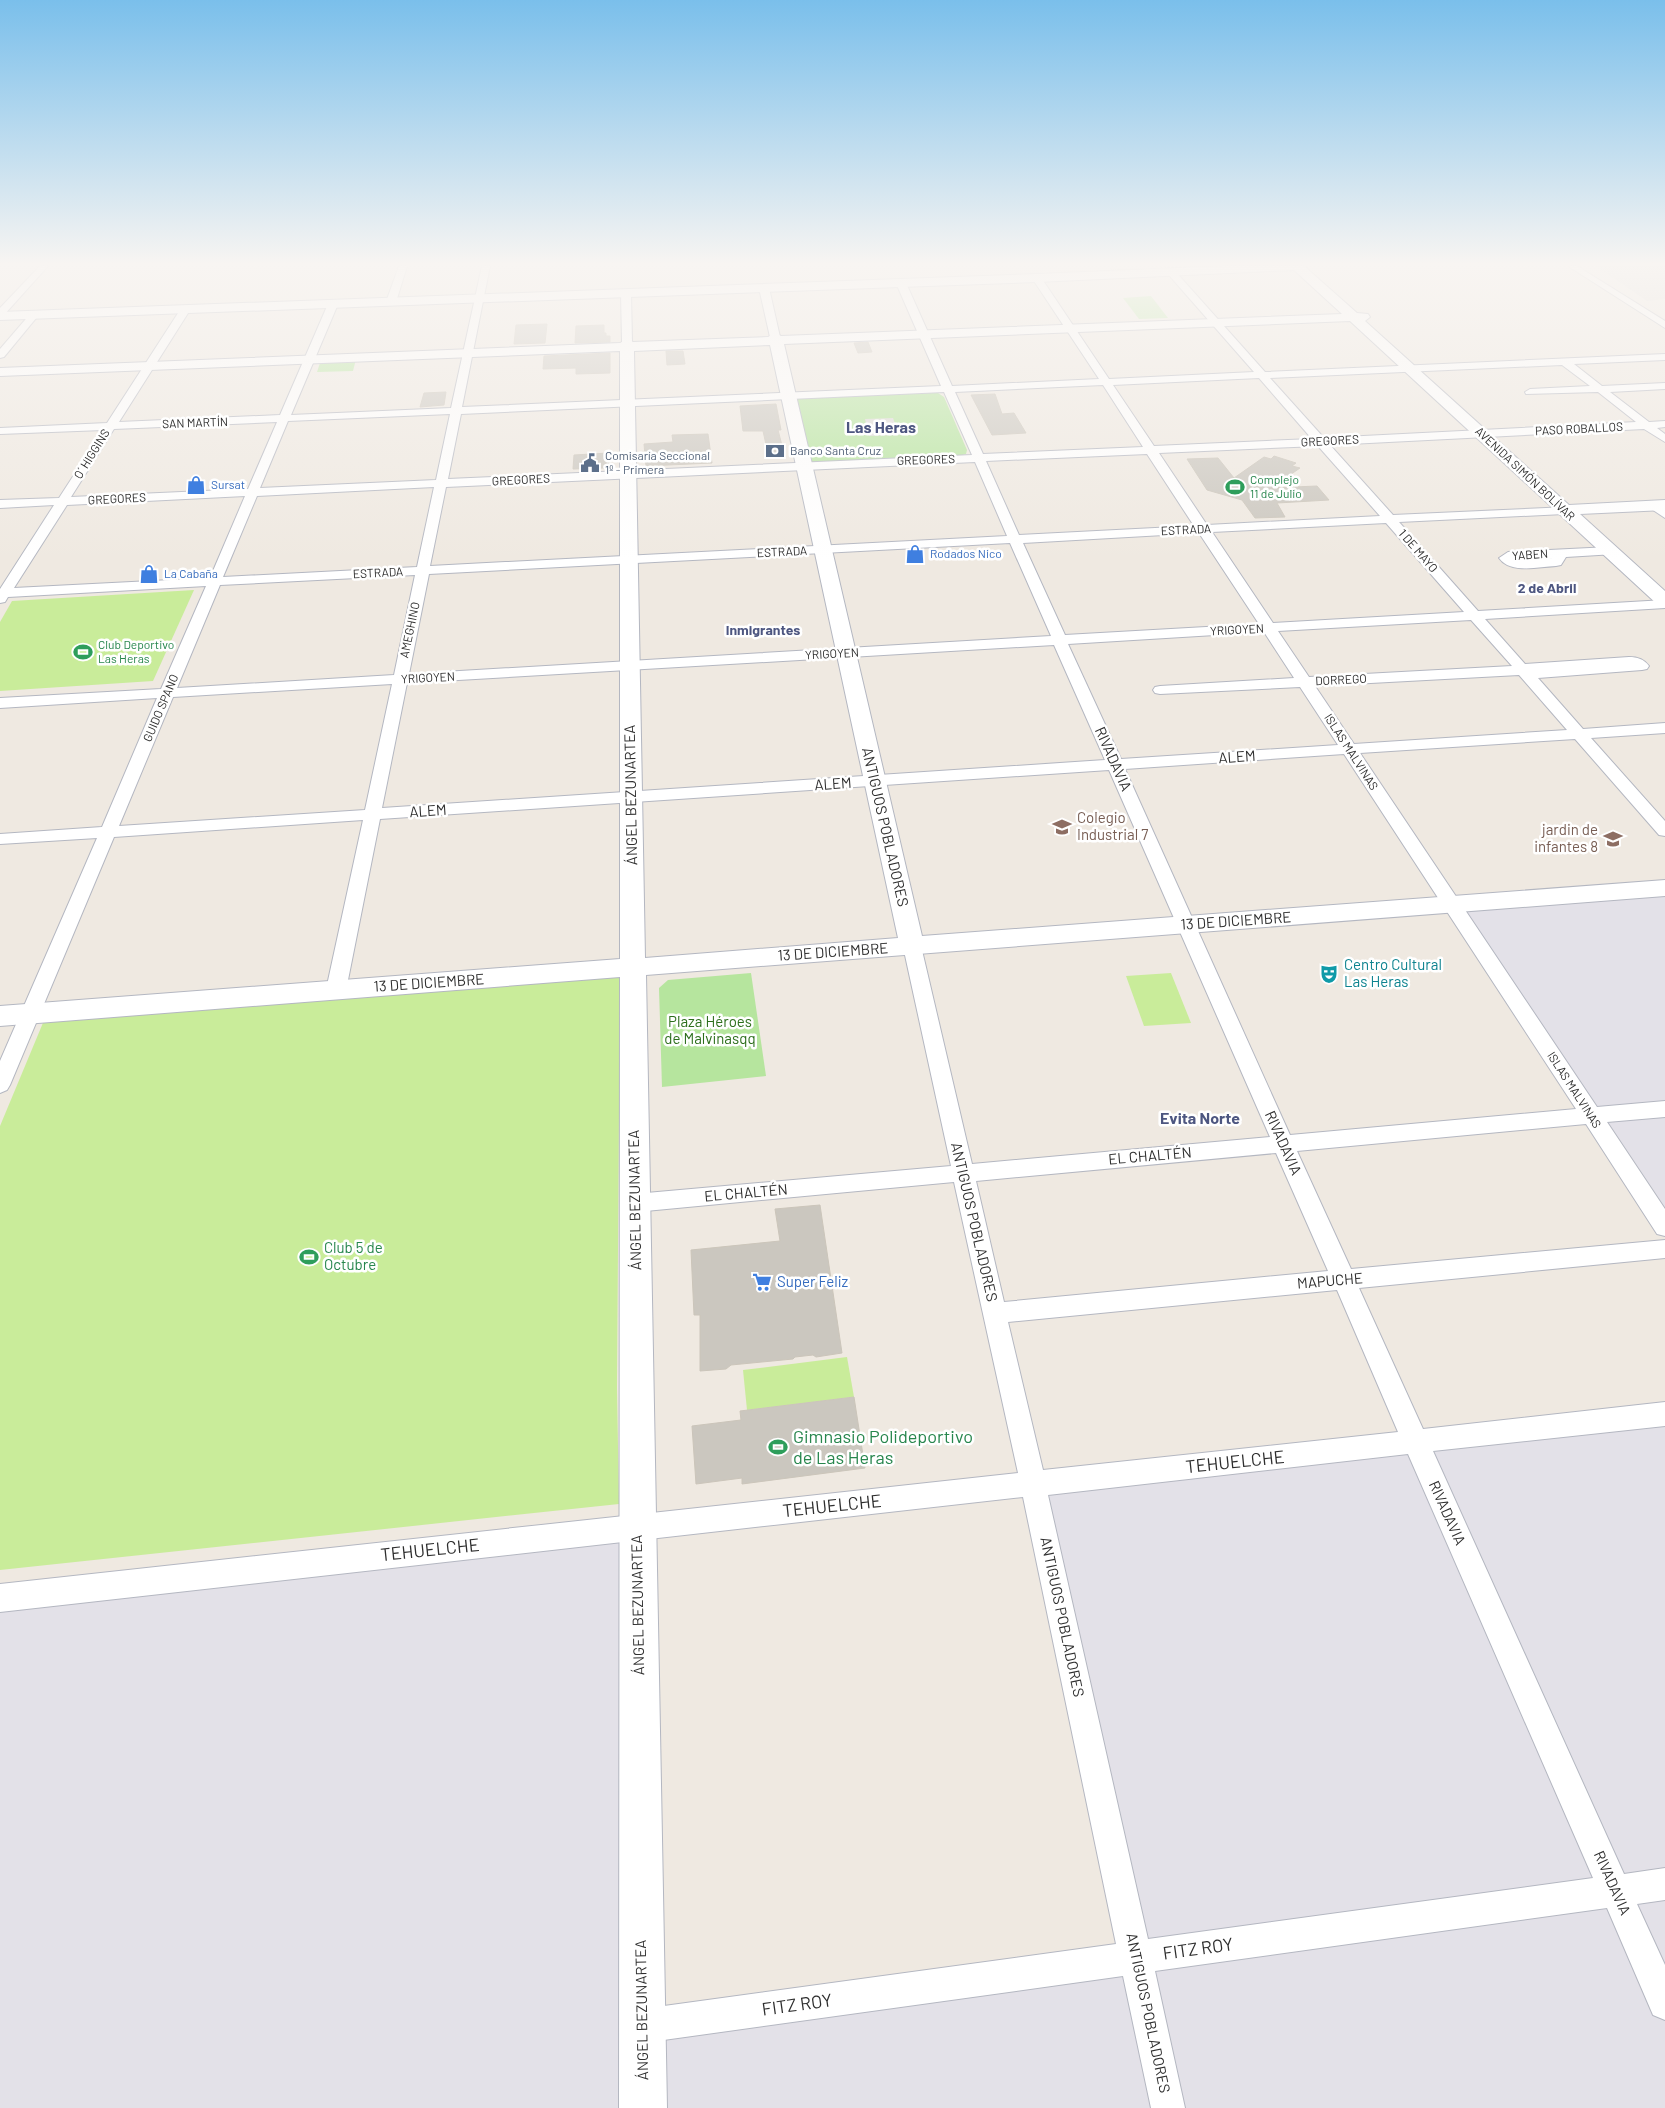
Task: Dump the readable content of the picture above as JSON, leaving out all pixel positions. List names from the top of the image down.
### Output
{
  "streets": {
    "street": [
      "SAN MARTÍN",
      "PASO ROBALLOS",
      "GREGORES",
      "O´ HIGGINS",
      "AVENIDA SIMÓN BOLÍVAR",
      "ESTRADA",
      "1 DE MAYO",
      "YABEN",
      "AMEGHINO",
      "YRIGOYEN",
      "DORREGO",
      "GUIDO SPANO",
      "ISLAS MALVINAS",
      "ALEM",
      "RIVADAVIA",
      "ÁNGEL BEZUNARTEA",
      "ANTIGUOS POBLADORES",
      "13 DE DICIEMBRE",
      "EL CHALTÉN",
      "MAPUCHE",
      "TEHUELCHE",
      "FITZ ROY"
    ]
  },
  "crossings": [
    ["SAN MARTÍN", "O´ HIGGINS"],
    ["SAN MARTÍN", "AVENIDA SIMÓN BOLÍVAR"],
    ["SAN MARTÍN", "1 DE MAYO"],
    ["SAN MARTÍN", "AMEGHINO"],
    ["SAN MARTÍN", "GUIDO SPANO"],
    ["SAN MARTÍN", "ISLAS MALVINAS"],
    ["SAN MARTÍN", "RIVADAVIA"],
    ["SAN MARTÍN", "ÁNGEL BEZUNARTEA"],
    ["SAN MARTÍN", "ANTIGUOS POBLADORES"],
    ["PASO ROBALLOS", "GREGORES"],
    ["PASO ROBALLOS", "AVENIDA SIMÓN BOLÍVAR"],
    ["GREGORES", "O´ HIGGINS"],
    ["GREGORES", "AVENIDA SIMÓN BOLÍVAR"],
    ["GREGORES", "1 DE MAYO"],
    ["GREGORES", "AMEGHINO"],
    ["GREGORES", "GUIDO SPANO"],
    ["GREGORES", "ISLAS MALVINAS"],
    ["GREGORES", "RIVADAVIA"],
    ["GREGORES", "ÁNGEL BEZUNARTEA"],
    ["GREGORES", "ANTIGUOS POBLADORES"],
    ["O´ HIGGINS", "ESTRADA"],
    ["AVENIDA SIMÓN BOLÍVAR", "ESTRADA"],
    ["AVENIDA SIMÓN BOLÍVAR", "YABEN"],
    ["AVENIDA SIMÓN BOLÍVAR", "YRIGOYEN"],
    ["ESTRADA", "1 DE MAYO"],
    ["ESTRADA", "AMEGHINO"],
    ["ESTRADA", "GUIDO SPANO"],
    ["ESTRADA", "ISLAS MALVINAS"],
    ["ESTRADA", "RIVADAVIA"],
    ["ESTRADA", "ÁNGEL BEZUNARTEA"],
    ["ESTRADA", "ANTIGUOS POBLADORES"],
    ["1 DE MAYO", "YRIGOYEN"],
    ["1 DE MAYO", "DORREGO"],
    ["1 DE MAYO", "ALEM"],
    ["AMEGHINO", "YRIGOYEN"],
    ["AMEGHINO", "ALEM"],
    ["AMEGHINO", "13 DE DICIEMBRE"],
    ["YRIGOYEN", "GUIDO SPANO"],
    ["YRIGOYEN", "ISLAS MALVINAS"],
    ["YRIGOYEN", "RIVADAVIA"],
    ["YRIGOYEN", "ÁNGEL BEZUNARTEA"],
    ["YRIGOYEN", "ANTIGUOS POBLADORES"],
    ["DORREGO", "ISLAS MALVINAS"],
    ["GUIDO SPANO", "ALEM"],
    ["GUIDO SPANO", "13 DE DICIEMBRE"],
    ["ISLAS MALVINAS", "ALEM"],
    ["ISLAS MALVINAS", "13 DE DICIEMBRE"],
    ["ISLAS MALVINAS", "EL CHALTÉN"],
    ["ALEM", "RIVADAVIA"],
    ["ALEM", "ÁNGEL BEZUNARTEA"],
    ["ALEM", "ANTIGUOS POBLADORES"],
    ["RIVADAVIA", "13 DE DICIEMBRE"],
    ["RIVADAVIA", "EL CHALTÉN"],
    ["RIVADAVIA", "MAPUCHE"],
    ["RIVADAVIA", "TEHUELCHE"],
    ["RIVADAVIA", "FITZ ROY"],
    ["ÁNGEL BEZUNARTEA", "13 DE DICIEMBRE"],
    ["ÁNGEL BEZUNARTEA", "EL CHALTÉN"],
    ["ÁNGEL BEZUNARTEA", "TEHUELCHE"],
    ["ÁNGEL BEZUNARTEA", "FITZ ROY"],
    ["ANTIGUOS POBLADORES", "13 DE DICIEMBRE"],
    ["ANTIGUOS POBLADORES", "EL CHALTÉN"],
    ["ANTIGUOS POBLADORES", "MAPUCHE"],
    ["ANTIGUOS POBLADORES", "TEHUELCHE"],
    ["ANTIGUOS POBLADORES", "FITZ ROY"]
  ],
  "districts": [
    "Las Heras",
    "2 de Abril",
    "Inmigrantes",
    "Evita Norte"
  ],
  "parks": ["Plaza Héroes de Malvinasqq"],
  "places": {
    "bank": ["Banco Santa Cruz"],
    "public building": ["Comisaría Seccional 1º - Primera"],
    "shop": ["Sursat", "Rodados Nico", "La Cabaña"],
    "sports": [
      "Complejo 11 de Julio",
      "Club Deportivo Las Heras",
      "Club 5 de Octubre",
      "Gimnasio Polideportivo de Las Heras"
    ],
    "school or university": ["Colegio Industrial 7", "jardin de infantes 8"],
    "theatre": ["Centro Cultural Las Heras"],
    "supermarket": ["Super Feliz"]
  }
}
